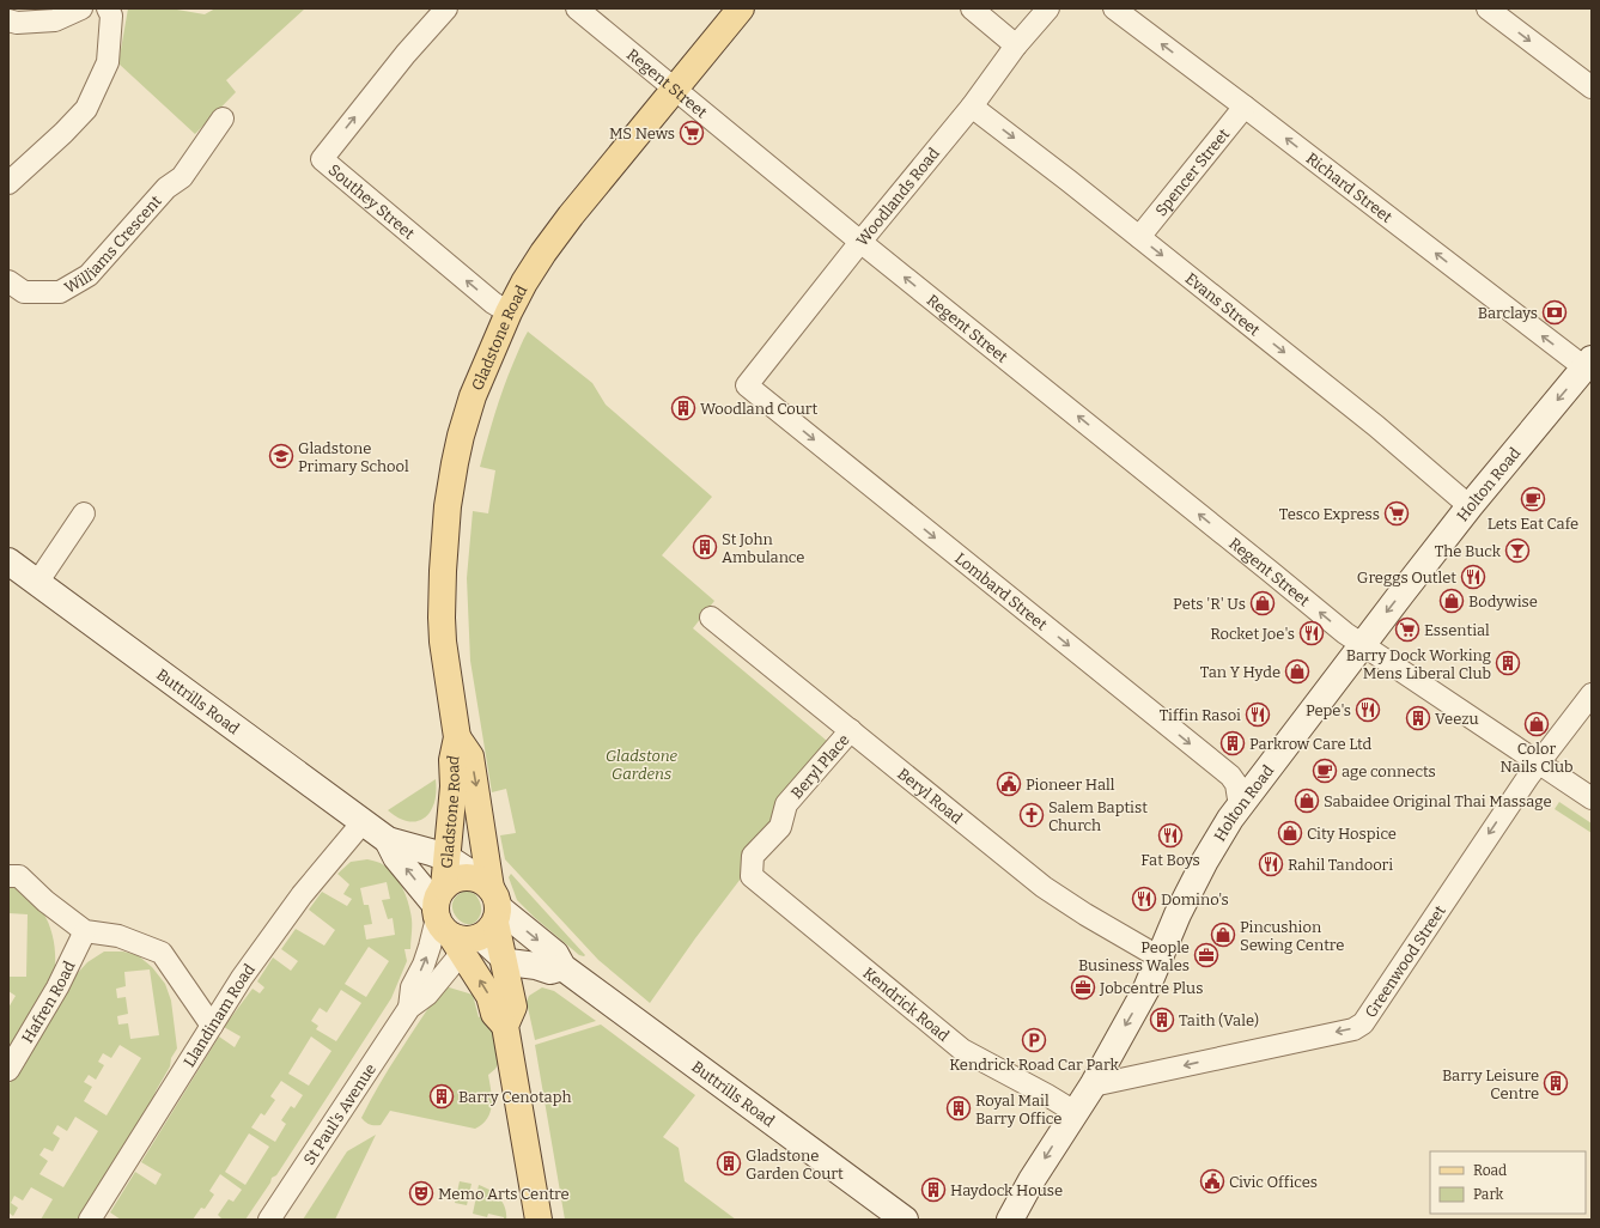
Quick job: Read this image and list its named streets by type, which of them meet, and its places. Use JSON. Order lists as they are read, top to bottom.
{
  "streets": {
    "main road": ["Gladstone Road"],
    "street": [
      "Regent Street",
      "Spencer Street",
      "Richard Street",
      "Woodlands Road",
      "Southey Street",
      "Williams Crescent",
      "Evans Street",
      "Holton Road",
      "Lombard Street",
      "Buttrills Road",
      "Beryl Place",
      "Beryl Road",
      "Greenwood Street",
      "Hafren Road",
      "Kendrick Road",
      "Llandinam Road",
      "St Paul's Avenue"
    ]
  },
  "crossings": [
    ["Regent Street", "Woodlands Road"],
    ["Regent Street", "Gladstone Road"],
    ["Regent Street", "Holton Road"],
    ["Regent Street", "Greenwood Street"],
    ["Spencer Street", "Richard Street"],
    ["Spencer Street", "Evans Street"],
    ["Richard Street", "Holton Road"],
    ["Woodlands Road", "Evans Street"],
    ["Woodlands Road", "Lombard Street"],
    ["Southey Street", "Gladstone Road"],
    ["Evans Street", "Holton Road"],
    ["Gladstone Road", "Buttrills Road"],
    ["Gladstone Road", "St Paul's Avenue"],
    ["Holton Road", "Lombard Street"],
    ["Holton Road", "Beryl Road"],
    ["Holton Road", "Greenwood Street"],
    ["Holton Road", "Kendrick Road"],
    ["Buttrills Road", "Llandinam Road"],
    ["Buttrills Road", "St Paul's Avenue"],
    ["Beryl Place", "Beryl Road"],
    ["Beryl Place", "Kendrick Road"]
  ],
  "one_way": [
    "Regent Street",
    "Richard Street",
    "Evans Street",
    "Holton Road",
    "Lombard Street",
    "Greenwood Street"
  ],
  "parks": ["Gladstone Gardens"],
  "places": {
    "supermarket": ["MS News", "Tesco Express", "Essential"],
    "bank": ["Barclays"],
    "building": [
      "Woodland Court",
      "St John Ambulance",
      "Barry Dock Working Mens Liberal Club",
      "Veezu",
      "Parkrow Care Ltd",
      "Taith (Vale)",
      "Barry Leisure Centre",
      "Barry Cenotaph",
      "Royal Mail Barry Office",
      "Gladstone Garden Court",
      "Haydock House"
    ],
    "school or university": ["Gladstone Primary School"],
    "cafe": ["Lets Eat Cafe", "age connects"],
    "bar": ["The Buck"],
    "restaurant": [
      "Greggs Outlet",
      "Rocket Joe's",
      "Pepe's",
      "Tiffin Rasoi",
      "Fat Boys",
      "Rahil Tandoori",
      "Domino's"
    ],
    "shop": [
      "Bodywise",
      "Pets 'R' Us",
      "Tan Y Hyde",
      "Color Nails Club",
      "Sabaidee Original Thai Massage",
      "City Hospice",
      "Pincushion Sewing Centre"
    ],
    "public building": ["Pioneer Hall", "Civic Offices"],
    "church": ["Salem Baptist Church"],
    "office": ["People Business Wales", "Jobcentre Plus"],
    "parking": ["Kendrick Road Car Park"],
    "theatre": ["Memo Arts Centre"]
  },
  "legend": ["Road", "Park"]
}
